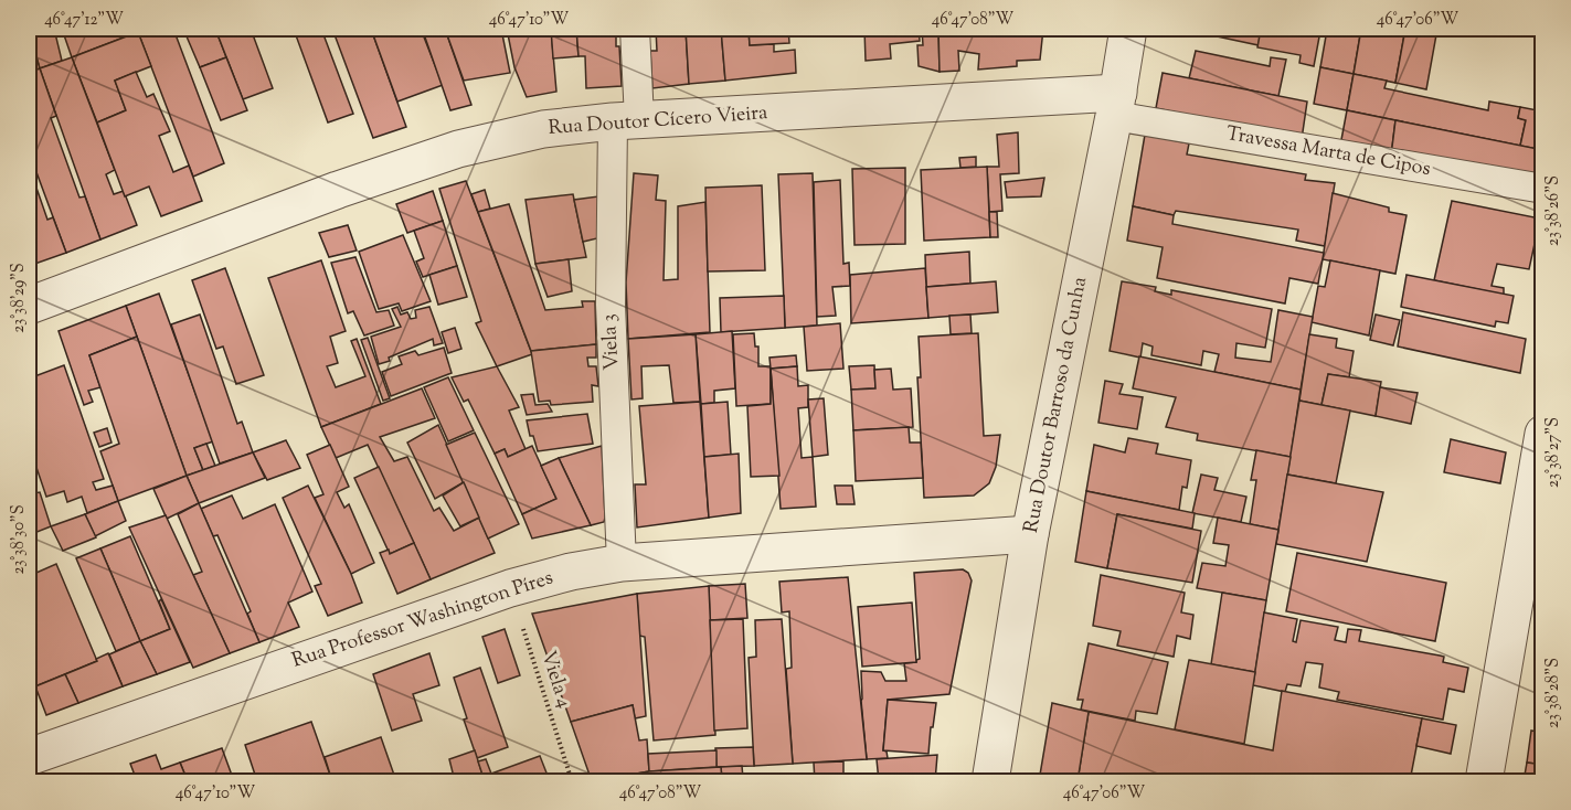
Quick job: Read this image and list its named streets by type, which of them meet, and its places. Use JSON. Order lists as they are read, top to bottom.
{
  "streets": {
    "street": ["Rua Doutor Cícero Vieira", "Rua Doutor Barroso da Cunha", "Rua Professor Washington Píres"],
    "lane": ["Travessa Marta de Cipos", "Viela 3"],
    "path": ["Viela 4"]
  },
  "crossings": [
    ["Rua Doutor Cícero Vieira", "Travessa Marta de Cipos"],
    ["Rua Doutor Cícero Vieira", "Viela 3"],
    ["Rua Doutor Cícero Vieira", "Rua Doutor Barroso da Cunha"],
    ["Travessa Marta de Cipos", "Rua Doutor Barroso da Cunha"],
    ["Viela 3", "Rua Professor Washington Píres"],
    ["Rua Doutor Barroso da Cunha", "Rua Professor Washington Píres"],
    ["Rua Professor Washington Píres", "Viela 4"]
  ],
  "coordinates": [
    "46°47'12\"W",
    "46°47'10\"W",
    "46°47'08\"W",
    "46°47'06\"W",
    "23°38'26\"S",
    "23°38'29\"S",
    "23°38'27\"S",
    "23°38'30\"S",
    "23°38'28\"S"
  ]
}
